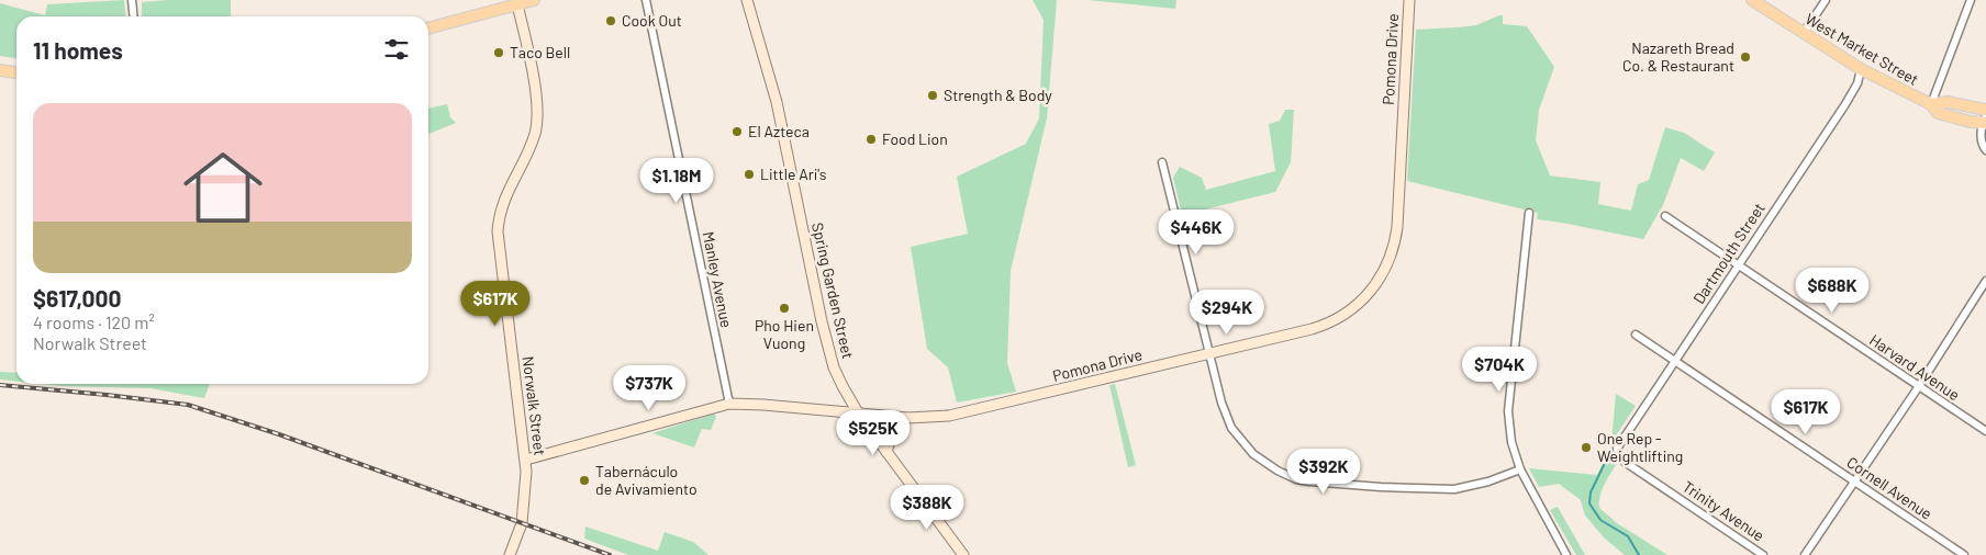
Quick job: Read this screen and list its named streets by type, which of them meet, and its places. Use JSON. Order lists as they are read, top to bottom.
{
  "streets": {
    "main road": ["West Market Street"],
    "street": [
      "Pomona Drive",
      "Dartmouth Street",
      "Manley Avenue",
      "Spring Garden Street",
      "Harvard Avenue",
      "Norwalk Street",
      "Cornell Avenue",
      "Trinity Avenue"
    ]
  },
  "crossings": [
    ["West Market Street", "Dartmouth Street"],
    ["Pomona Drive", "Manley Avenue"],
    ["Pomona Drive", "Spring Garden Street"],
    ["Pomona Drive", "Norwalk Street"],
    ["Dartmouth Street", "Harvard Avenue"],
    ["Dartmouth Street", "Cornell Avenue"],
    ["Dartmouth Street", "Trinity Avenue"]
  ],
  "places": [
    "Cook Out",
    "Taco Bell",
    "Nazareth Bread Co. & Restaurant",
    "Strength & Body",
    "El Azteca",
    "Food Lion",
    "Little Ari's",
    "Pho Hien Vuong",
    "One Rep - Weightlifting",
    "Tabernáculo de Avivamiento"
  ],
  "page": {
    "heading": "11 homes",
    "list": [
      {
        "name": "$617,000",
        "note": "4 rooms · 120 m² · Norwalk Street"
      }
    ],
    "price": [
      "$1.18M",
      "$446K",
      "$688K",
      "$617K",
      "$294K",
      "$704K",
      "$737K",
      "$617K",
      "$525K",
      "$392K",
      "$388K"
    ]
  }
}
